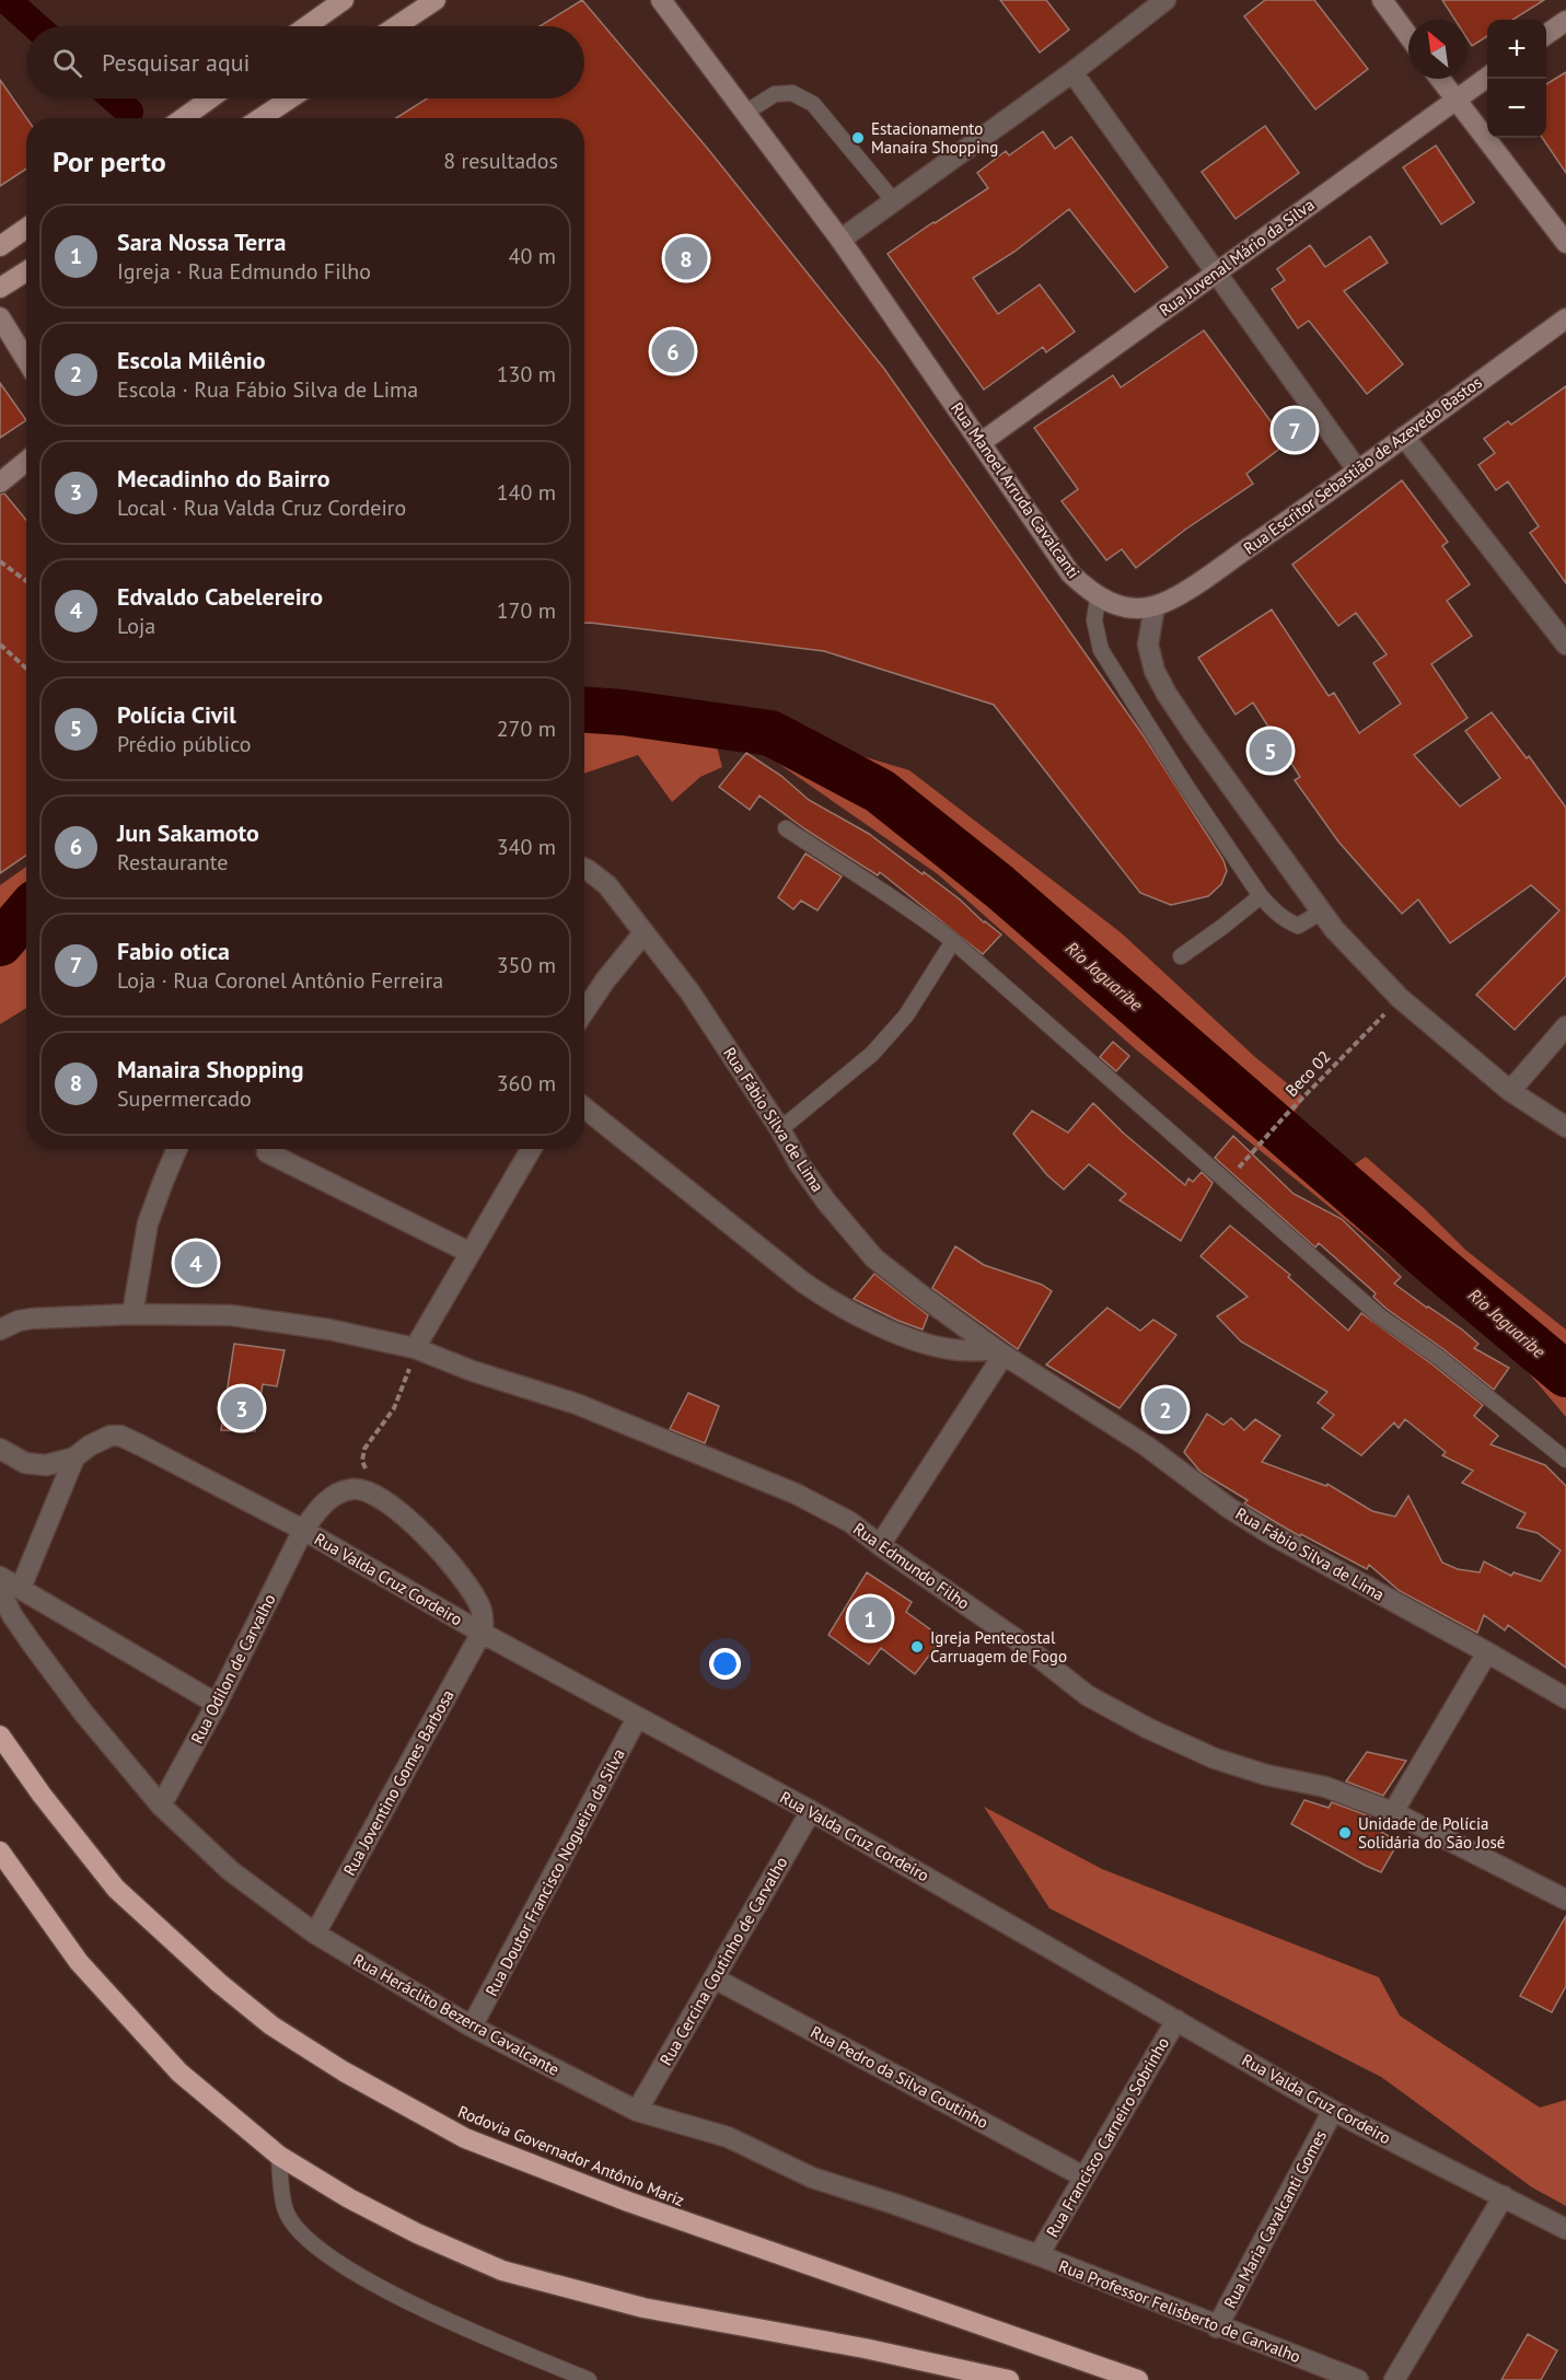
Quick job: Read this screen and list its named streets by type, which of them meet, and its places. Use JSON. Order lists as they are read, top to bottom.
{
  "streets": {
    "highway": ["Rodovia Governador Antônio Mariz"],
    "main road": ["Rua Juvenal Mário da Silva", "Rua Escritor Sebastião de Azevedo Bastos", "Rua Manoel Arruda Cavalcanti"],
    "street": [
      "Rua Fábio Silva de Lima",
      "Rua Edmundo Filho",
      "Rua Valda Cruz Cordeiro",
      "Rua Odilon de Carvalho",
      "Rua Joventino Gomes Barbosa",
      "Rua Doutor Francisco Nogueira da Silva",
      "Rua Cercina Coutinho de Carvalho",
      "Rua Heráclito Bezerra Cavalcante",
      "Rua Pedro da Silva Coutinho",
      "Rua Francisco Carneiro Sobrinho",
      "Rua Maria Cavalcanti Gomes",
      "Rua Professor Felisberto de Carvalho"
    ],
    "path": ["Beco 02"]
  },
  "crossings": [
    ["Rua Juvenal Mário da Silva", "Rua Manoel Arruda Cavalcanti"],
    ["Rua Escritor Sebastião de Azevedo Bastos", "Rua Manoel Arruda Cavalcanti"],
    ["Rua Valda Cruz Cordeiro", "Rua Odilon de Carvalho"],
    ["Rua Valda Cruz Cordeiro", "Rua Joventino Gomes Barbosa"],
    ["Rua Valda Cruz Cordeiro", "Rua Doutor Francisco Nogueira da Silva"],
    ["Rua Valda Cruz Cordeiro", "Rua Cercina Coutinho de Carvalho"],
    ["Rua Valda Cruz Cordeiro", "Rua Francisco Carneiro Sobrinho"],
    ["Rua Valda Cruz Cordeiro", "Rua Maria Cavalcanti Gomes"],
    ["Rua Odilon de Carvalho", "Rua Heráclito Bezerra Cavalcante"],
    ["Rua Joventino Gomes Barbosa", "Rua Heráclito Bezerra Cavalcante"],
    ["Rua Doutor Francisco Nogueira da Silva", "Rua Heráclito Bezerra Cavalcante"],
    ["Rua Cercina Coutinho de Carvalho", "Rua Heráclito Bezerra Cavalcante"],
    ["Rua Cercina Coutinho de Carvalho", "Rua Pedro da Silva Coutinho"],
    ["Rua Heráclito Bezerra Cavalcante", "Rua Francisco Carneiro Sobrinho"],
    ["Rua Heráclito Bezerra Cavalcante", "Rua Professor Felisberto de Carvalho"],
    ["Rua Pedro da Silva Coutinho", "Rua Francisco Carneiro Sobrinho"],
    ["Rua Francisco Carneiro Sobrinho", "Rua Professor Felisberto de Carvalho"],
    ["Rua Maria Cavalcanti Gomes", "Rua Professor Felisberto de Carvalho"]
  ],
  "water": ["Rio Jaguaribe"],
  "places": ["Estacionamento Manaíra Shopping", "Igreja Pentecostal Carruagem de Fogo", "Unidade de Polícia Solidária do São José"],
  "north": "top left",
  "page": {
    "map_buttons": ["+", "−"],
    "search": "Pesquisar aqui",
    "heading": ["Por perto", "8 resultados"],
    "list": [
      {
        "mark": "1",
        "name": "Sara Nossa Terra",
        "note": "Igreja · Rua Edmundo Filho",
        "value": "40 m"
      },
      {
        "mark": "2",
        "name": "Escola Milênio",
        "note": "Escola · Rua Fábio Silva de Lima",
        "value": "130 m"
      },
      {
        "mark": "3",
        "name": "Mecadinho do Bairro",
        "note": "Local · Rua Valda Cruz Cordeiro",
        "value": "140 m"
      },
      {
        "mark": "4",
        "name": "Edvaldo Cabelereiro",
        "note": "Loja",
        "value": "170 m"
      },
      {
        "mark": "5",
        "name": "Polícia Civil",
        "note": "Prédio público",
        "value": "270 m"
      },
      {
        "mark": "6",
        "name": "Jun Sakamoto",
        "note": "Restaurante",
        "value": "340 m"
      },
      {
        "mark": "7",
        "name": "Fabio otica",
        "note": "Loja · Rua Coronel Antônio Ferreira",
        "value": "350 m"
      },
      {
        "mark": "8",
        "name": "Manaira Shopping",
        "note": "Supermercado",
        "value": "360 m"
      }
    ],
    "pins": [
      "8",
      "6",
      "7",
      "5",
      "4",
      "3",
      "2",
      "1"
    ]
  }
}
